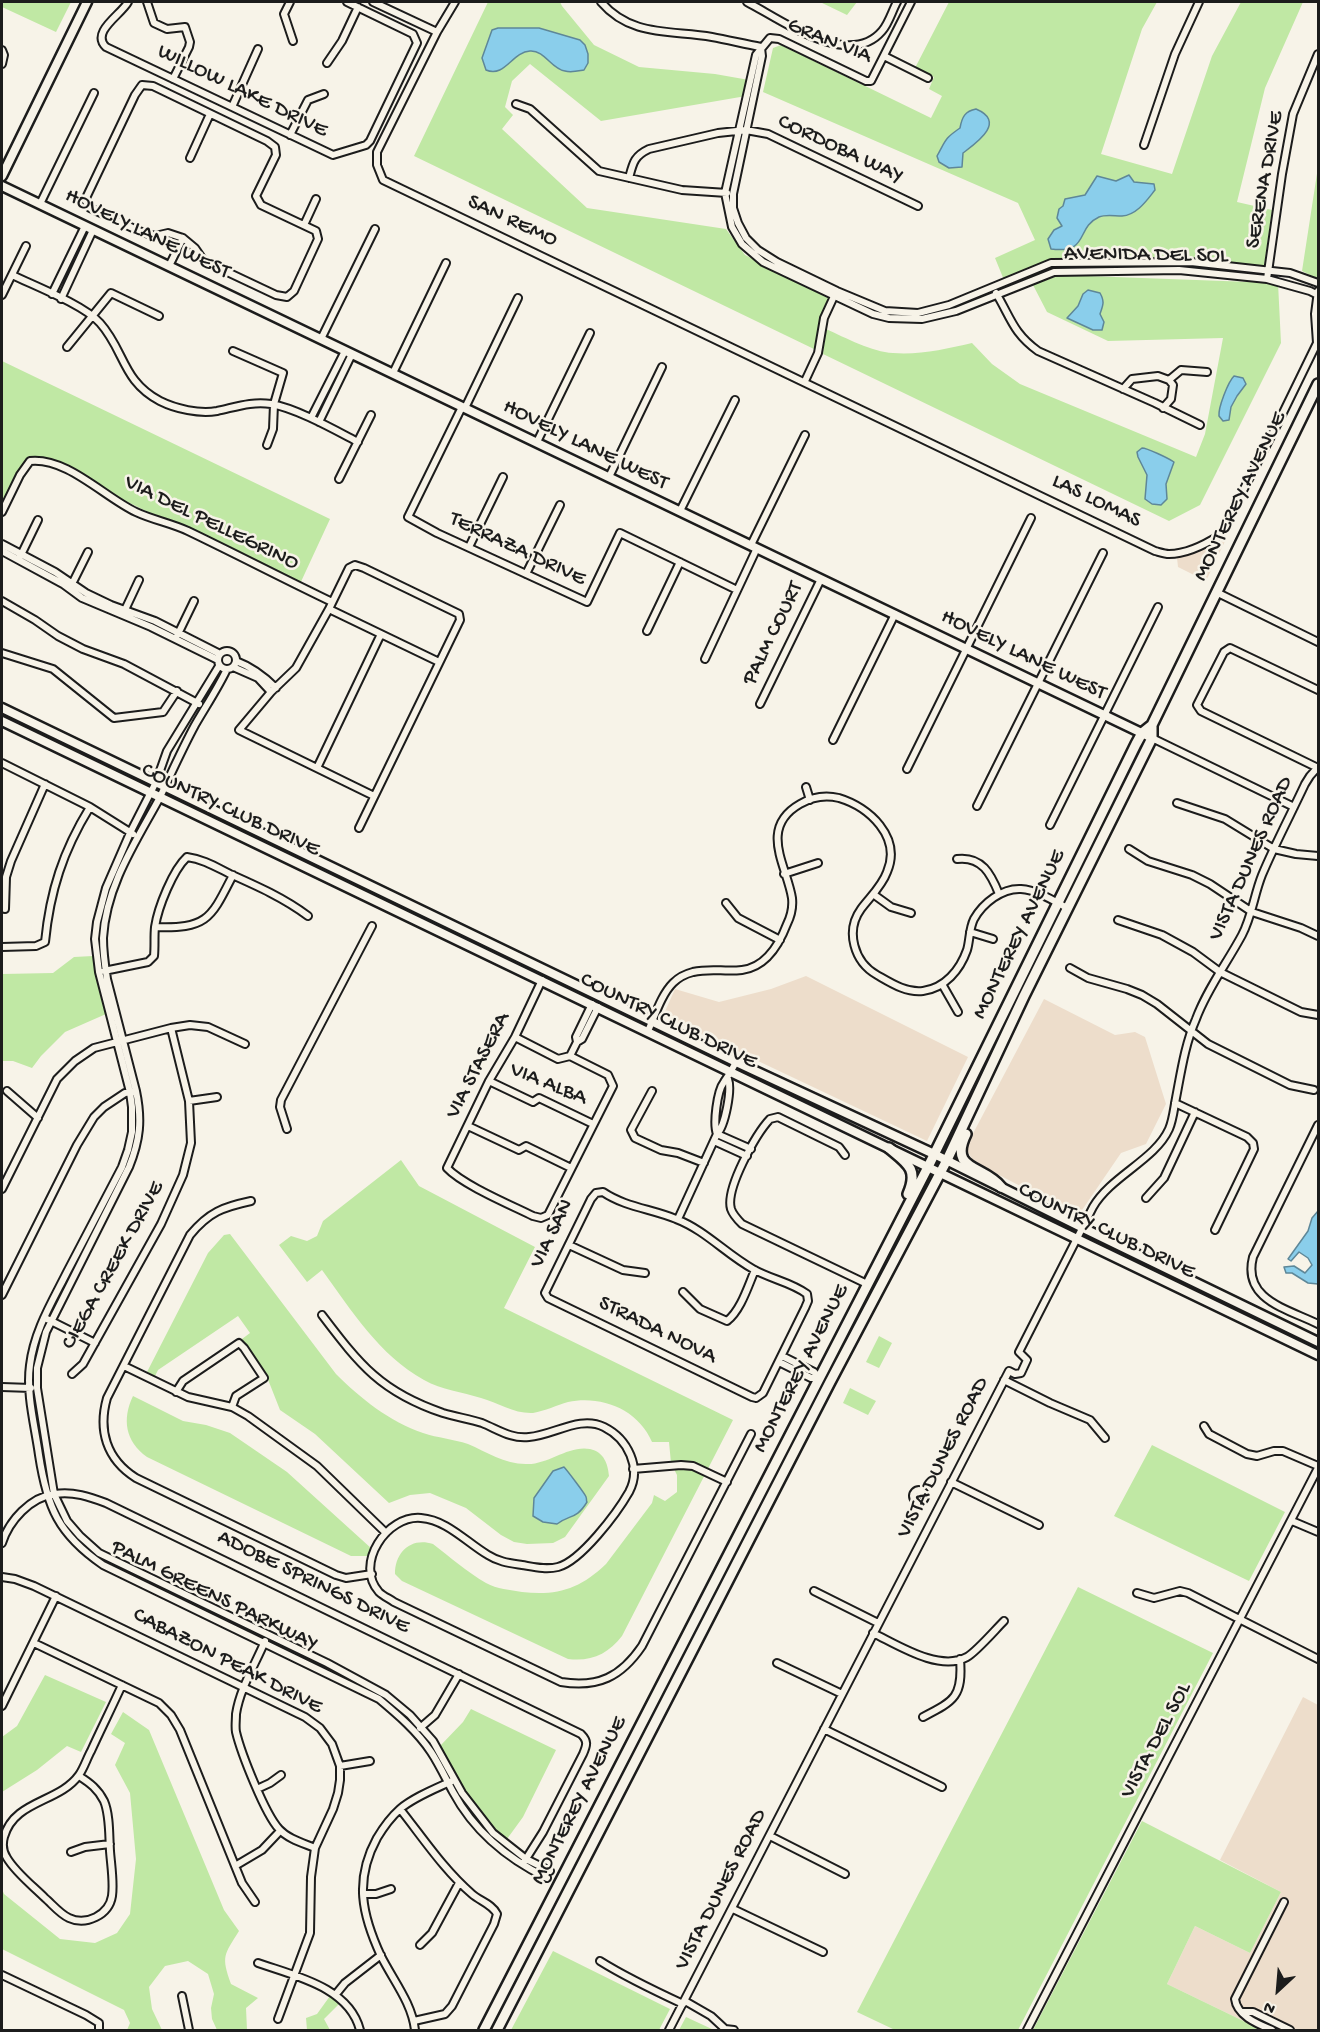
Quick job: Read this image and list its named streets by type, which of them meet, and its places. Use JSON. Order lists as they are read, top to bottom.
{
  "streets": {
    "main road": ["HOVELY LANE WEST", "MONTEREY AVENUE", "COUNTRY CLUB DRIVE"],
    "street": [
      "GRAN VIA",
      "WILLOW LAKE DRIVE",
      "CORDOBA WAY",
      "SERENA DRIVE",
      "SAN REMO",
      "AVENIDA DEL SOL",
      "LAS LOMAS",
      "VIA DEL PELLEGRINO",
      "TERRAZA DRIVE",
      "PALM COURT",
      "VISTA DUNES ROAD",
      "VIA STASERA",
      "VIA ALBA",
      "VIA SAN",
      "CIEGA CREEK DRIVE",
      "STRADA NOVA",
      "ADOBE SPRINGS DRIVE",
      "PALM GREENS PARKWAY",
      "CABAZON PEAK DRIVE",
      "VISTA DEL SOL"
    ]
  },
  "crossings": [
    ["GRAN VIA", "AVENIDA DEL SOL"],
    ["CORDOBA WAY", "AVENIDA DEL SOL"],
    ["SERENA DRIVE", "AVENIDA DEL SOL"],
    ["SAN REMO", "LAS LOMAS"],
    ["HOVELY LANE WEST", "MONTEREY AVENUE"],
    ["HOVELY LANE WEST", "TERRAZA DRIVE"],
    ["HOVELY LANE WEST", "PALM COURT"],
    ["AVENIDA DEL SOL", "LAS LOMAS"],
    ["MONTEREY AVENUE", "COUNTRY CLUB DRIVE"],
    ["COUNTRY CLUB DRIVE", "VISTA DUNES ROAD"],
    ["COUNTRY CLUB DRIVE", "VIA STASERA"],
    ["COUNTRY CLUB DRIVE", "PALM GREENS PARKWAY"],
    ["VIA STASERA", "VIA ALBA"],
    ["VIA SAN", "STRADA NOVA"],
    ["ADOBE SPRINGS DRIVE", "PALM GREENS PARKWAY"]
  ],
  "north": "bottom left"
}
